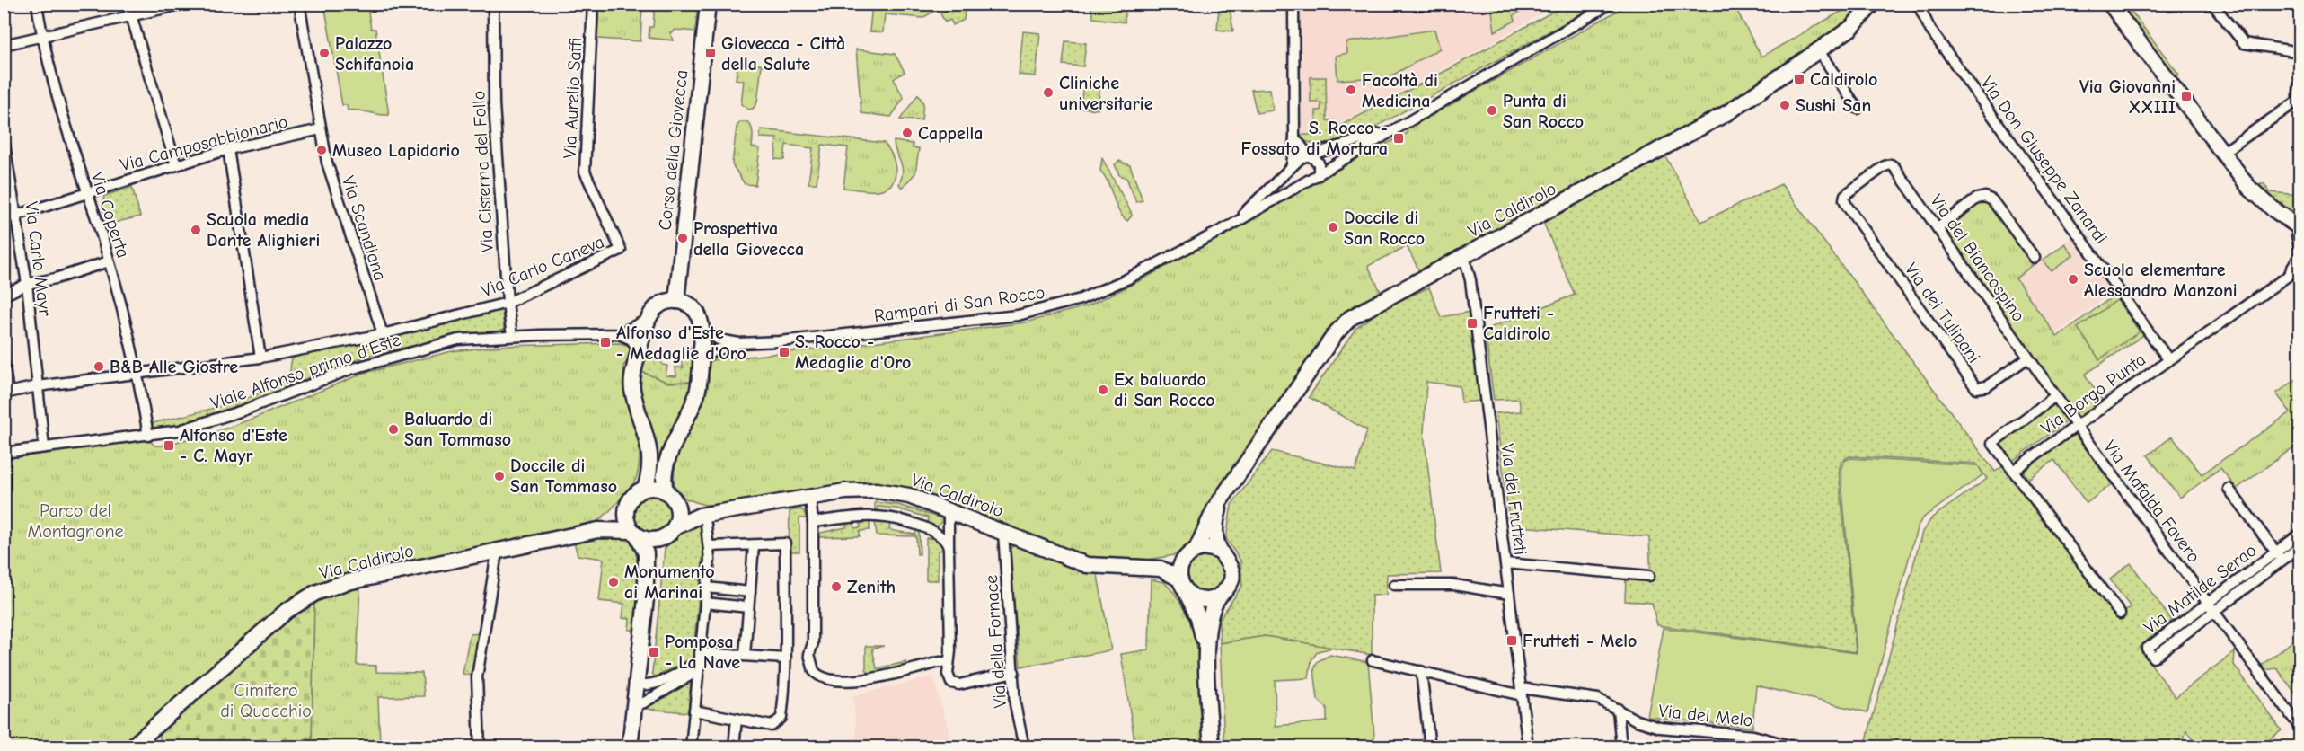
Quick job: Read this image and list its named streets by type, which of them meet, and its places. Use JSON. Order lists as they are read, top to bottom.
{
  "streets": {
    "main road": ["Corso della Giovecca", "Via Caldirolo"],
    "street": [
      "Via Aurelio Saffi",
      "Via Camposabbionario",
      "Via Don Giuseppe Zanardi",
      "Via Cisterna del Follo",
      "Via Coperta",
      "Via Scandiana",
      "Via del Biancospino",
      "Via Carlo Mayr",
      "Via Carlo Caneva",
      "Rampari di San Rocco",
      "Via dei Tulipani",
      "Viale Alfonso primo d'Este",
      "Via Borgo Punta",
      "Via dei Frutteti",
      "Via Mafalda Favero",
      "Via Matilde Serao",
      "Via della Fornace",
      "Via del Melo"
    ]
  },
  "crossings": [
    ["Via Aurelio Saffi", "Via Carlo Caneva"],
    ["Via Camposabbionario", "Via Coperta"],
    ["Via Camposabbionario", "Via Scandiana"],
    ["Via Camposabbionario", "Via Carlo Mayr"],
    ["Via Don Giuseppe Zanardi", "Via Borgo Punta"],
    ["Via Cisterna del Follo", "Via Carlo Caneva"],
    ["Via Cisterna del Follo", "Viale Alfonso primo d'Este"],
    ["Via Caldirolo", "Via dei Frutteti"],
    ["Via Caldirolo", "Via della Fornace"],
    ["Via Coperta", "Via Carlo Caneva"],
    ["Via Coperta", "Viale Alfonso primo d'Este"],
    ["Via Scandiana", "Via Carlo Caneva"],
    ["Via del Biancospino", "Via dei Tulipani"],
    ["Via del Biancospino", "Via Borgo Punta"],
    ["Via del Biancospino", "Via Mafalda Favero"],
    ["Via Carlo Mayr", "Via Carlo Caneva"],
    ["Via Carlo Mayr", "Viale Alfonso primo d'Este"],
    ["Via Borgo Punta", "Via Mafalda Favero"],
    ["Via dei Frutteti", "Via del Melo"],
    ["Via Mafalda Favero", "Via Matilde Serao"]
  ],
  "parks": ["Parco del Montagnone", "Cimitero di Quacchio"],
  "places": {
    "other": [
      "Palazzo Schifanoia",
      "Facoltà di Medicina",
      "Cliniche universitarie",
      "Sushi San",
      "Punta di San Rocco",
      "Cappella",
      "Museo Lapidario",
      "Doccile di San Rocco",
      "Scuola media Dante Alighieri",
      "Prospettiva della Giovecca",
      "Scuola elementare Alessandro Manzoni",
      "B&B Alle Giostre",
      "Ex baluardo di San Rocco",
      "Baluardo di San Tommaso",
      "Doccile di San Tommaso",
      "Monumento ai Marinai",
      "Zenith"
    ],
    "transit": [
      "Giovecca - Città della Salute",
      "Caldirolo",
      "Via Giovanni XXIII",
      "S. Rocco - Fossato di Mortara",
      "Frutteti - Caldirolo",
      "Alfonso d'Este - Medaglie d'Oro",
      "S. Rocco - Medaglie d'Oro",
      "Alfonso d'Este - C. Mayr",
      "Frutteti - Melo",
      "Pomposa - La Nave"
    ]
  }
}
